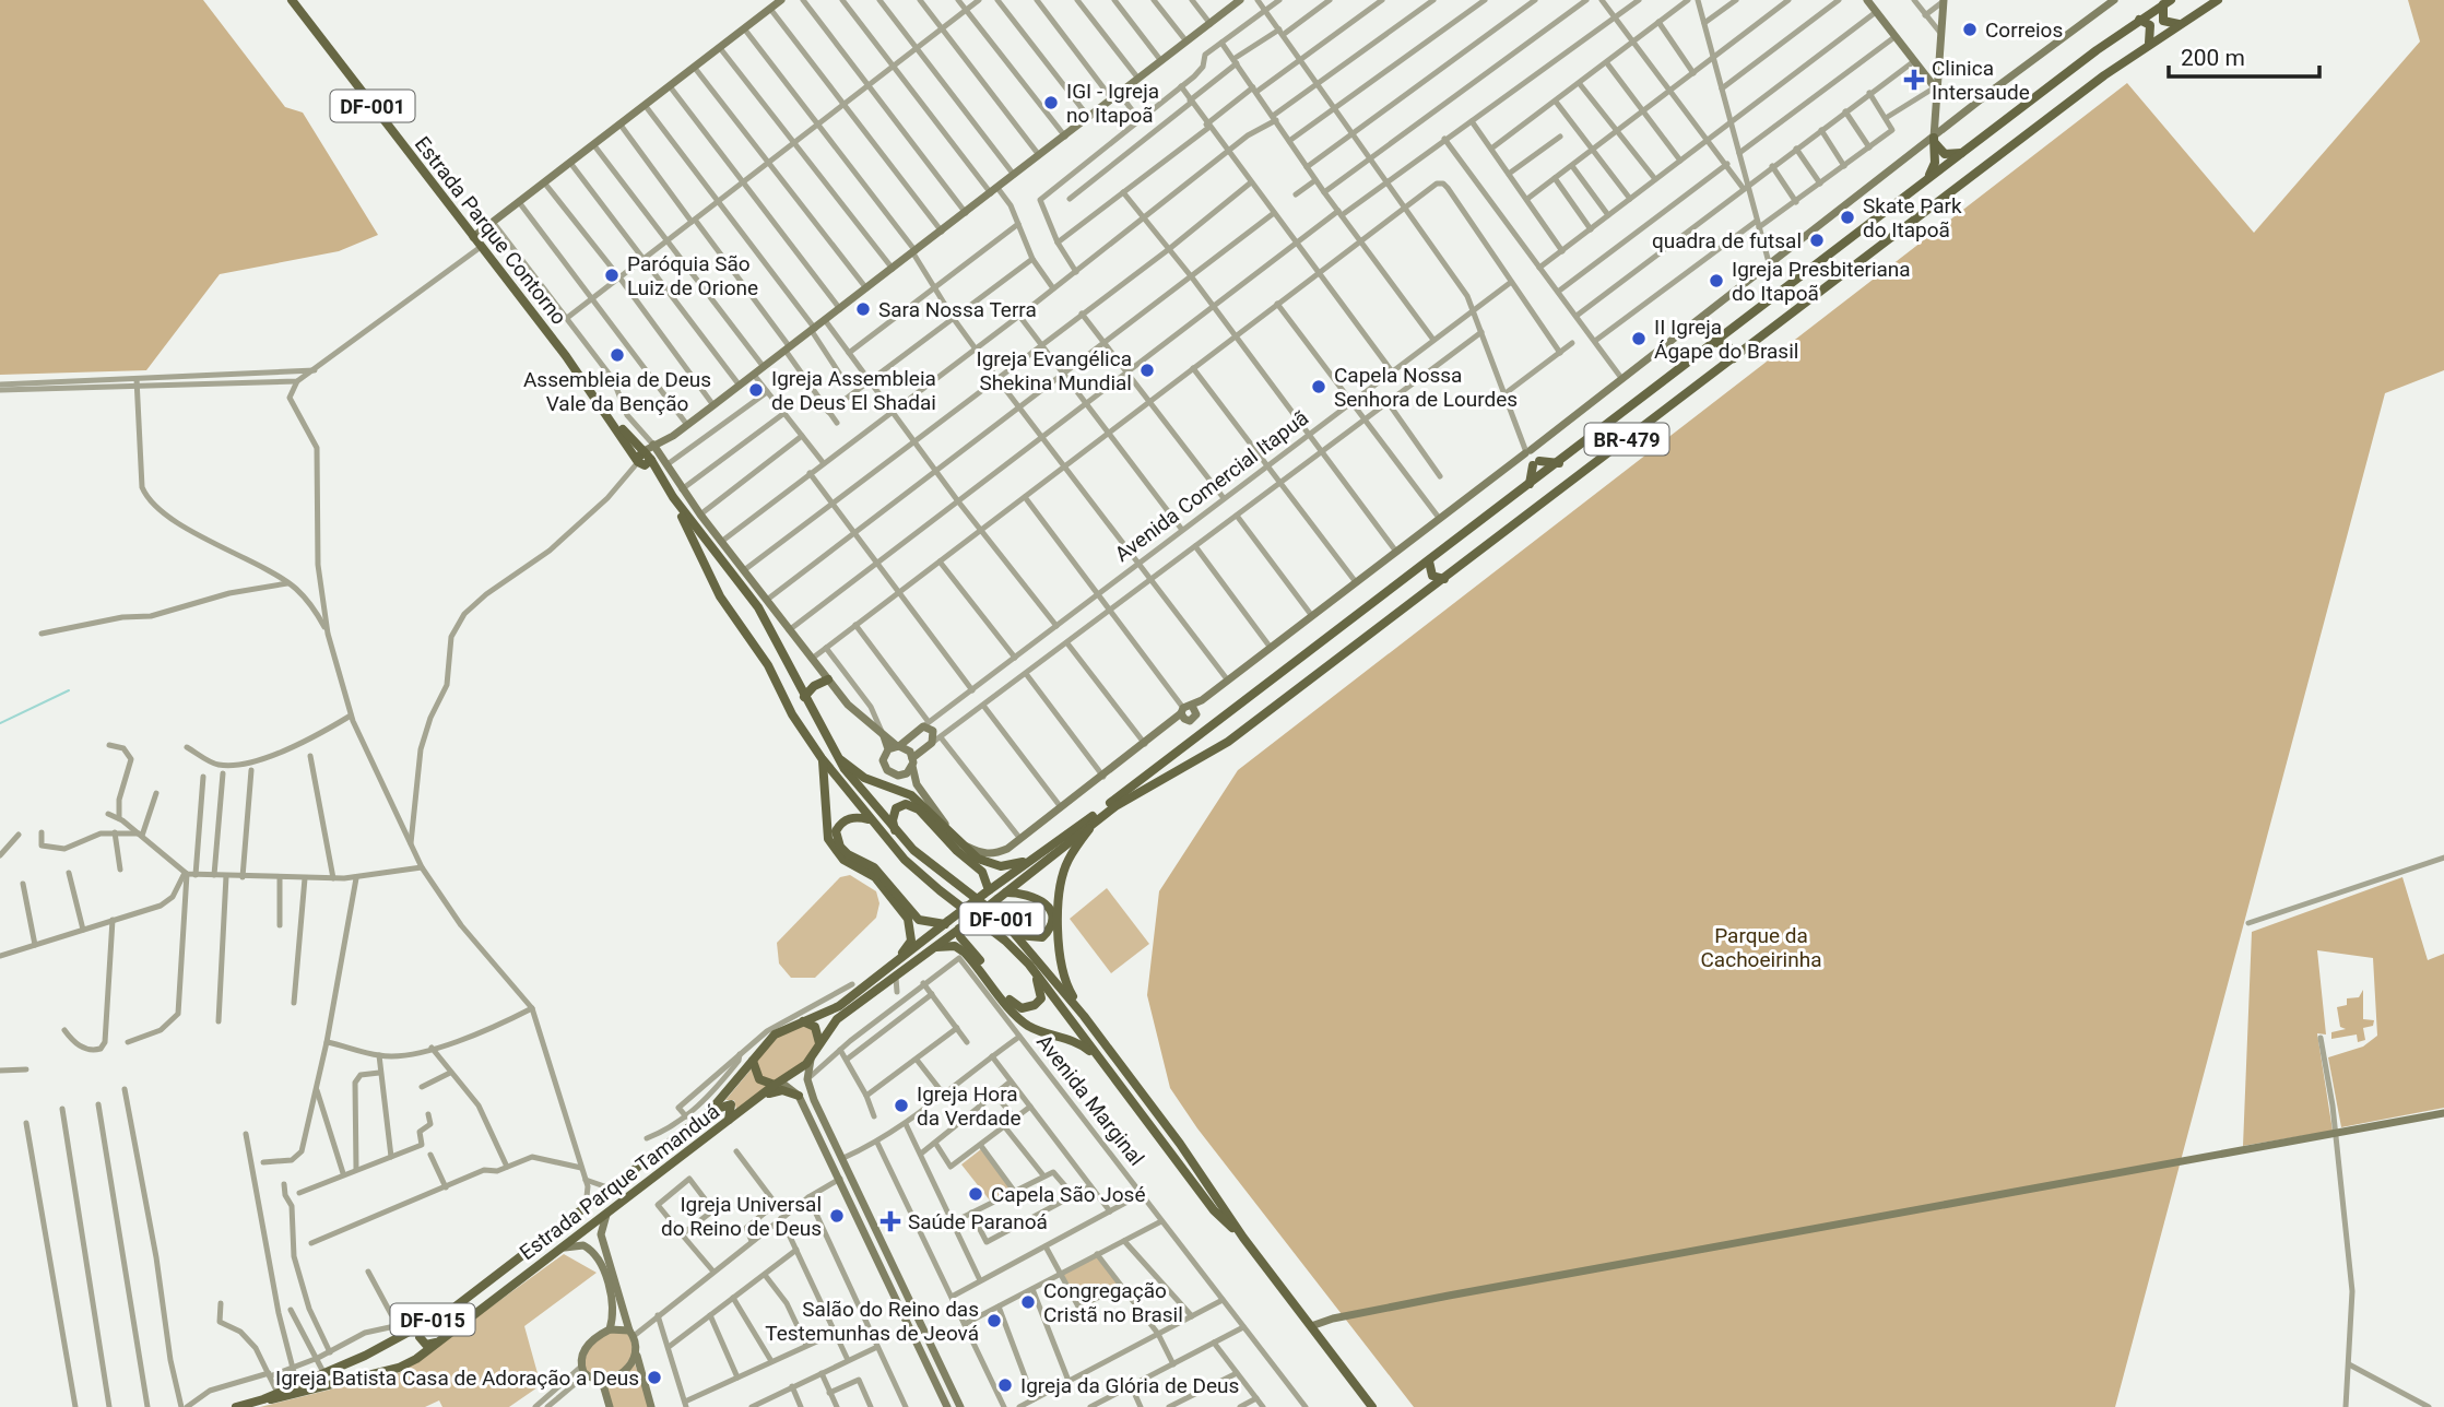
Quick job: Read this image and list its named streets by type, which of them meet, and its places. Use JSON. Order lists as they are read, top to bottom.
{
  "streets": {
    "main road": [
      "DF-001",
      "Estrada Parque Contorno",
      "BR-479",
      "Estrada Parque Tamanduá",
      "DF-015"
    ],
    "street": ["Avenida Comercial Itapuã", "Avenida Marginal"]
  },
  "crossings": [
    ["DF-001", "Estrada Parque Contorno"],
    ["BR-479", "Estrada Parque Tamanduá"]
  ],
  "parks": ["Parque da Cachoeirinha"],
  "places": {
    "other": [
      "Correios",
      "IGI - Igreja no Itapoã",
      "Skate Park do Itapoã",
      "quadra de futsal",
      "Paróquia São Luiz de Orione",
      "Igreja Presbiteriana do Itapoã",
      "Sara Nossa Terra",
      "II Igreja Ágape do Brasil",
      "Assembleia de Deus Vale da Benção",
      "Igreja Evangélica Shekina Mundial",
      "Capela Nossa Senhora de Lourdes",
      "Igreja Assembleia de Deus El Shadai",
      "Igreja Hora da Verdade",
      "Capela São José",
      "Igreja Universal do Reino de Deus",
      "Congregação Cristã no Brasil",
      "Salão do Reino das Testemunhas de Jeová",
      "Igreja Batista Casa de Adoração a Deus",
      "Igreja da Glória de Deus"
    ],
    "health": ["Clinica Intersaude", "Saúde Paranoá"]
  },
  "scale_bar": "200 m"
}
